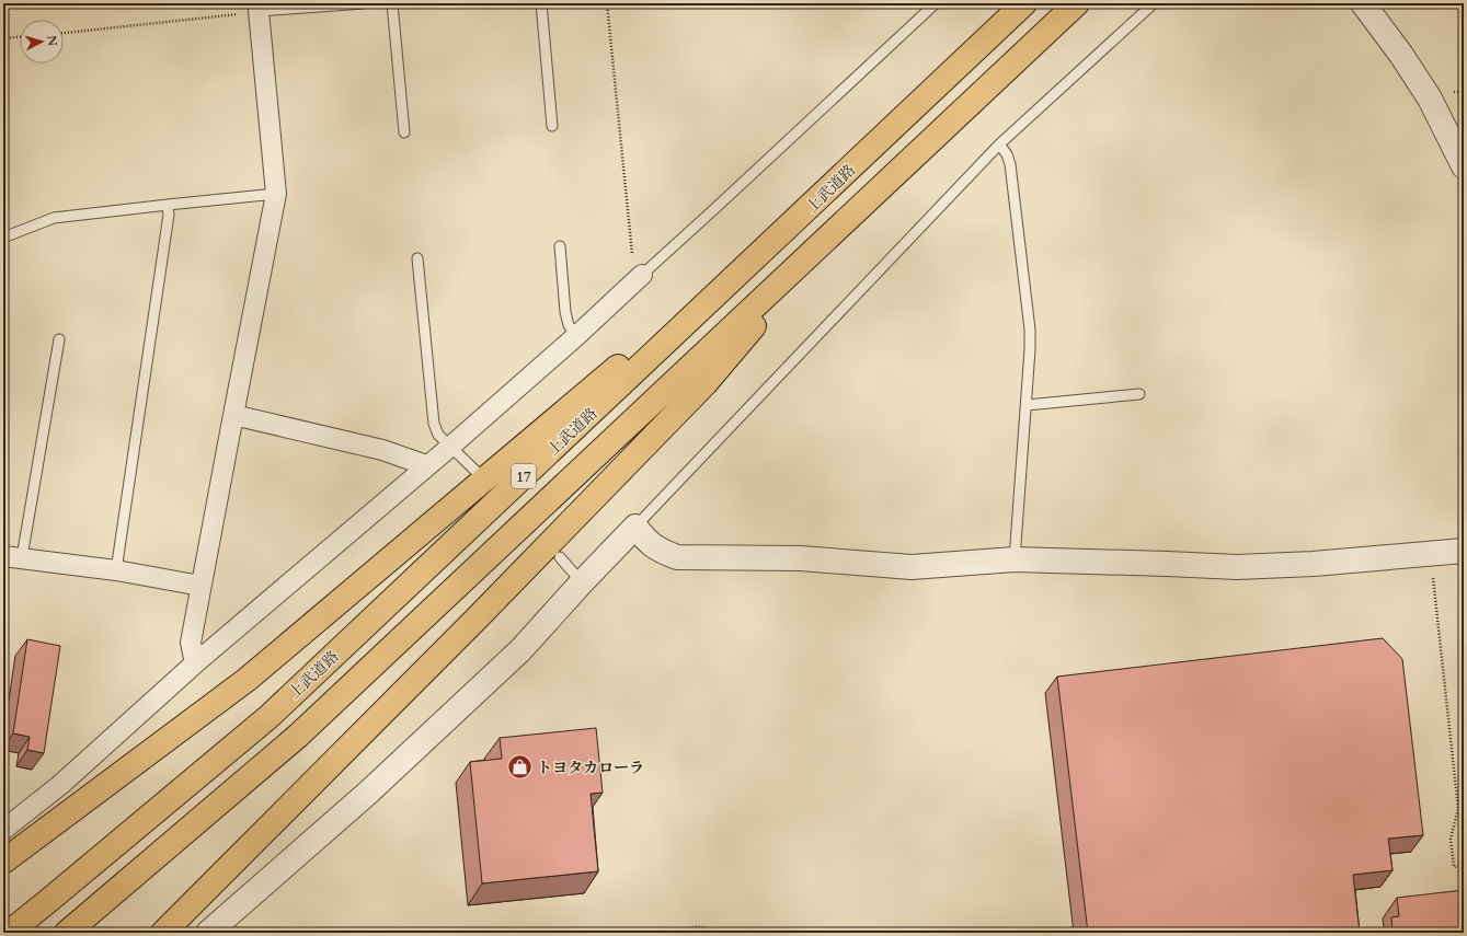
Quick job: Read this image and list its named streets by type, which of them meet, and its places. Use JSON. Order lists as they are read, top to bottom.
{
  "streets": {
    "highway": ["上武道路", "17"]
  },
  "places": {
    "shop": ["トヨタカローラ"]
  },
  "north": "right"
}
